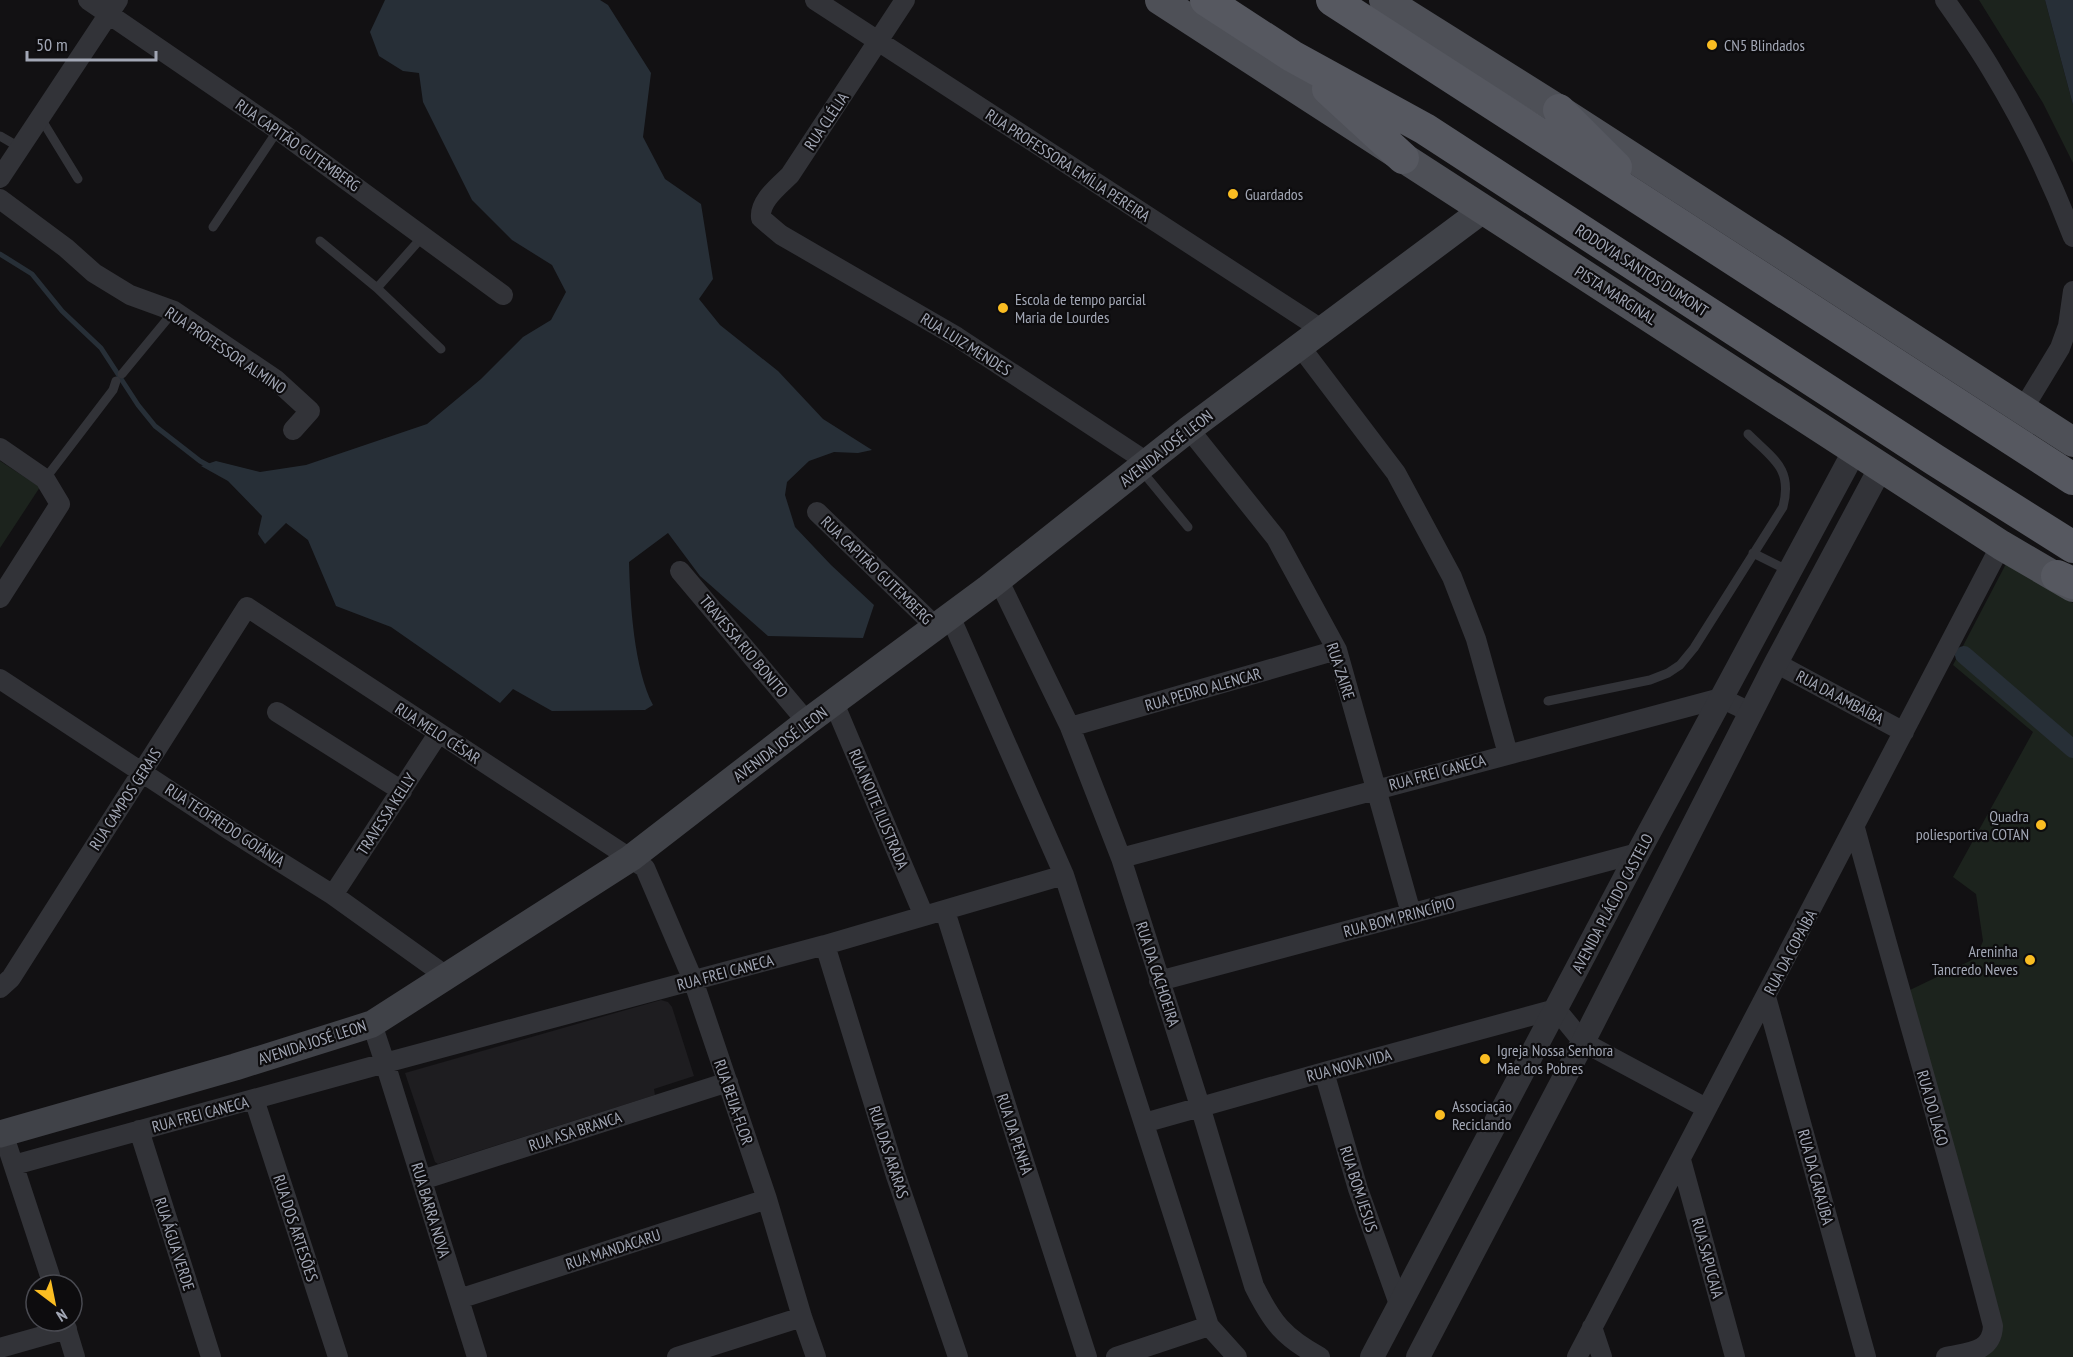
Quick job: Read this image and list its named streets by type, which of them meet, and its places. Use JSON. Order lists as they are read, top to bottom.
{
  "streets": {
    "highway": ["RODOVIA SANTOS DUMONT"],
    "main road": ["PISTA MARGINAL", "AVENIDA JOSÉ LEON"],
    "street": [
      "RUA CLÉLIA",
      "RUA CAPITÃO GUTEMBERG",
      "RUA PROFESSORA EMÍLIA PEREIRA",
      "RUA LUIZ MENDES",
      "RUA PROFESSOR ALMINO",
      "TRAVESSA RIO BONITO",
      "RUA ZAIRE",
      "RUA PEDRO ALENCAR",
      "RUA DA AMBAÍBA",
      "RUA MELO CÉSAR",
      "RUA FREI CANECA",
      "RUA CAMPOS GERAIS",
      "RUA NOITE ILUSTRADA",
      "TRAVESSA KELLY",
      "RUA TEOFREDO GOIÂNIA",
      "AVENIDA PLÁCIDO CASTELO",
      "RUA BOM PRINCÍPIO",
      "RUA DA COPAÍBA",
      "RUA DA CACHOEIRA",
      "RUA NOVA VIDA",
      "RUA BEIJA-FLOR",
      "RUA DO LAGO",
      "RUA ASA BRANCA",
      "RUA DA PENHA",
      "RUA DAS ARARAS",
      "RUA DA CARAÚBA",
      "RUA BOM JESUS",
      "RUA BARRA NOVA",
      "RUA DOS ARTESÕES",
      "RUA ÁGUA VERDE",
      "RUA MANDACARU",
      "RUA SAPUCAIA"
    ]
  },
  "crossings": [
    ["RUA CLÉLIA", "RUA PROFESSORA EMÍLIA PEREIRA"],
    ["RUA CLÉLIA", "RUA LUIZ MENDES"],
    ["RUA CAPITÃO GUTEMBERG", "AVENIDA JOSÉ LEON"],
    ["RUA PROFESSORA EMÍLIA PEREIRA", "AVENIDA JOSÉ LEON"],
    ["PISTA MARGINAL", "AVENIDA JOSÉ LEON"],
    ["PISTA MARGINAL", "AVENIDA PLÁCIDO CASTELO"],
    ["PISTA MARGINAL", "RUA DA COPAÍBA"],
    ["RUA LUIZ MENDES", "AVENIDA JOSÉ LEON"],
    ["AVENIDA JOSÉ LEON", "TRAVESSA RIO BONITO"],
    ["AVENIDA JOSÉ LEON", "RUA ZAIRE"],
    ["AVENIDA JOSÉ LEON", "RUA MELO CÉSAR"],
    ["AVENIDA JOSÉ LEON", "RUA NOITE ILUSTRADA"],
    ["AVENIDA JOSÉ LEON", "RUA TEOFREDO GOIÂNIA"],
    ["AVENIDA JOSÉ LEON", "RUA DA CACHOEIRA"],
    ["AVENIDA JOSÉ LEON", "RUA BEIJA-FLOR"],
    ["RUA ZAIRE", "RUA PEDRO ALENCAR"],
    ["RUA ZAIRE", "RUA FREI CANECA"],
    ["RUA ZAIRE", "RUA BOM PRINCÍPIO"],
    ["RUA PEDRO ALENCAR", "RUA DA CACHOEIRA"],
    ["RUA DA AMBAÍBA", "RUA DA COPAÍBA"],
    ["RUA MELO CÉSAR", "RUA CAMPOS GERAIS"],
    ["RUA MELO CÉSAR", "TRAVESSA KELLY"],
    ["RUA MELO CÉSAR", "RUA BEIJA-FLOR"],
    ["RUA FREI CANECA", "RUA NOITE ILUSTRADA"],
    ["RUA FREI CANECA", "AVENIDA PLÁCIDO CASTELO"],
    ["RUA FREI CANECA", "RUA DA CACHOEIRA"],
    ["RUA FREI CANECA", "RUA BEIJA-FLOR"],
    ["RUA FREI CANECA", "RUA DA PENHA"],
    ["RUA FREI CANECA", "RUA DAS ARARAS"],
    ["RUA FREI CANECA", "RUA BARRA NOVA"],
    ["RUA FREI CANECA", "RUA DOS ARTESÕES"],
    ["RUA FREI CANECA", "RUA ÁGUA VERDE"],
    ["RUA CAMPOS GERAIS", "RUA TEOFREDO GOIÂNIA"],
    ["TRAVESSA KELLY", "RUA TEOFREDO GOIÂNIA"],
    ["AVENIDA PLÁCIDO CASTELO", "RUA BOM PRINCÍPIO"],
    ["AVENIDA PLÁCIDO CASTELO", "RUA NOVA VIDA"],
    ["AVENIDA PLÁCIDO CASTELO", "RUA BOM JESUS"],
    ["RUA BOM PRINCÍPIO", "RUA DA CACHOEIRA"],
    ["RUA DA COPAÍBA", "RUA DO LAGO"],
    ["RUA DA COPAÍBA", "RUA DA CARAÚBA"],
    ["RUA DA COPAÍBA", "RUA SAPUCAIA"],
    ["RUA DA CACHOEIRA", "RUA NOVA VIDA"],
    ["RUA NOVA VIDA", "RUA BOM JESUS"],
    ["RUA BEIJA-FLOR", "RUA ASA BRANCA"],
    ["RUA BEIJA-FLOR", "RUA MANDACARU"],
    ["RUA ASA BRANCA", "RUA BARRA NOVA"],
    ["RUA BARRA NOVA", "RUA MANDACARU"]
  ],
  "places": [
    "CN5 Blindados",
    "Guardados",
    "Escola de tempo parcial Maria de Lourdes",
    "Quadra poliesportiva COTAN",
    "Areninha Tancredo Neves",
    "Igreja Nossa Senhora Mãe dos Pobres",
    "Associação Reciclando"
  ],
  "scale_bar": "50 m",
  "north": "bottom right"
}
